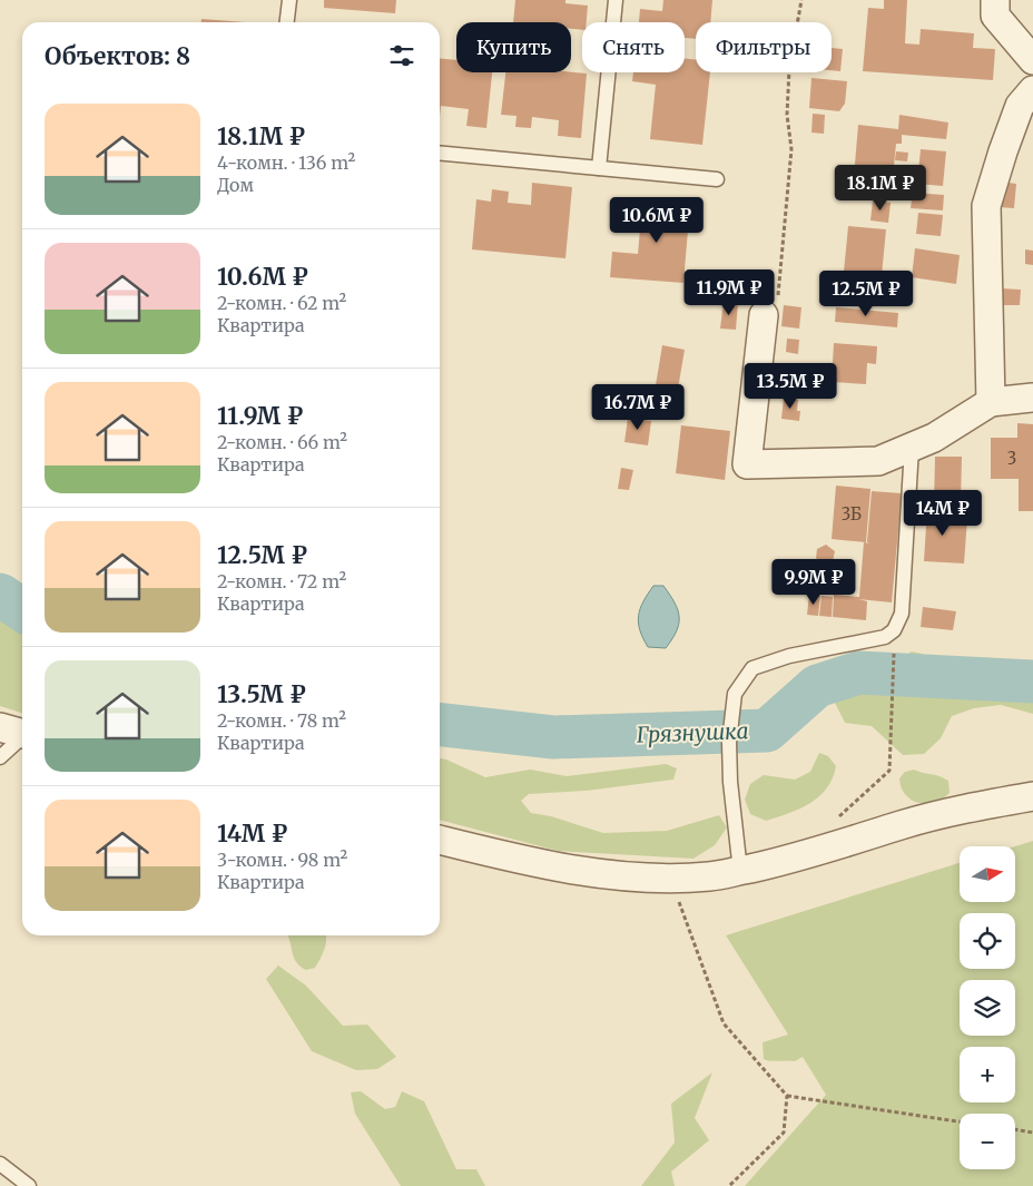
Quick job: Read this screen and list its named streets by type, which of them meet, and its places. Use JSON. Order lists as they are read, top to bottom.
{
  "water": ["Грязнушка"],
  "house_numbers": ["3", "3Б"],
  "north": "right",
  "page": {
    "chip": ["Купить", "Снять", "Фильтры"],
    "heading": "Объектов: 8",
    "list": [
      {
        "name": "18.1M ₽",
        "note": "4-комн. · 136 m² · Дом"
      },
      {
        "name": "10.6M ₽",
        "note": "2-комн. · 62 m² · Квартира"
      },
      {
        "name": "11.9M ₽",
        "note": "2-комн. · 66 m² · Квартира"
      },
      {
        "name": "12.5M ₽",
        "note": "2-комн. · 72 m² · Квартира"
      },
      {
        "name": "13.5M ₽",
        "note": "2-комн. · 78 m² · Квартира"
      },
      {
        "name": "14M ₽",
        "note": "3-комн. · 98 m² · Квартира"
      }
    ],
    "price": [
      "18.1M ₽",
      "10.6M ₽",
      "11.9M ₽",
      "12.5M ₽",
      "13.5M ₽",
      "16.7M ₽",
      "14M ₽",
      "9.9M ₽"
    ],
    "map_buttons": ["+", "−"]
  }
}
